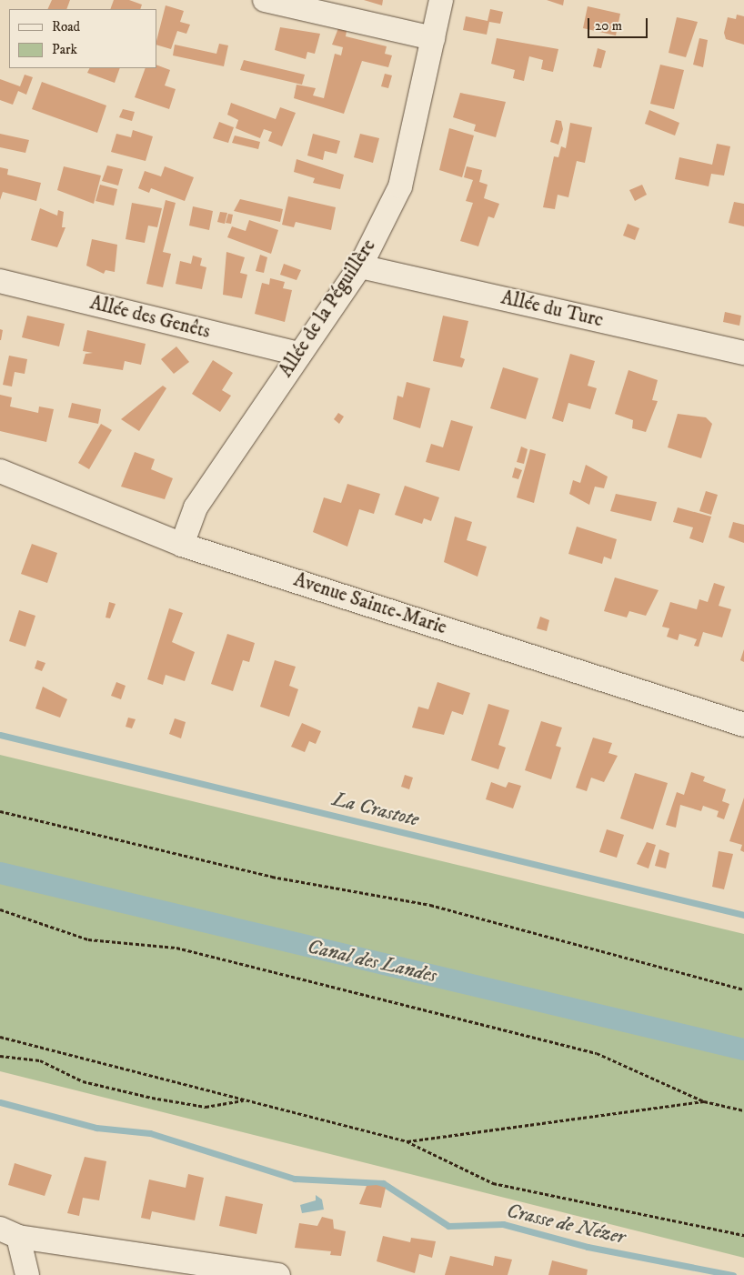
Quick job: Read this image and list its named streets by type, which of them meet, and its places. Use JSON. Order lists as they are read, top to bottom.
{
  "streets": {
    "street": [
      "Allée de la Péguillère",
      "Allée du Turc",
      "Allée des Genêts",
      "Avenue Sainte-Marie"
    ]
  },
  "crossings": [
    ["Allée de la Péguillère", "Allée du Turc"],
    ["Allée de la Péguillère", "Allée des Genêts"],
    ["Allée de la Péguillère", "Avenue Sainte-Marie"]
  ],
  "water": ["La Crastote", "Canal des Landes", "Crasse de Nézer"],
  "legend": ["Road", "Park"],
  "scale_bar": "20 m"
}
